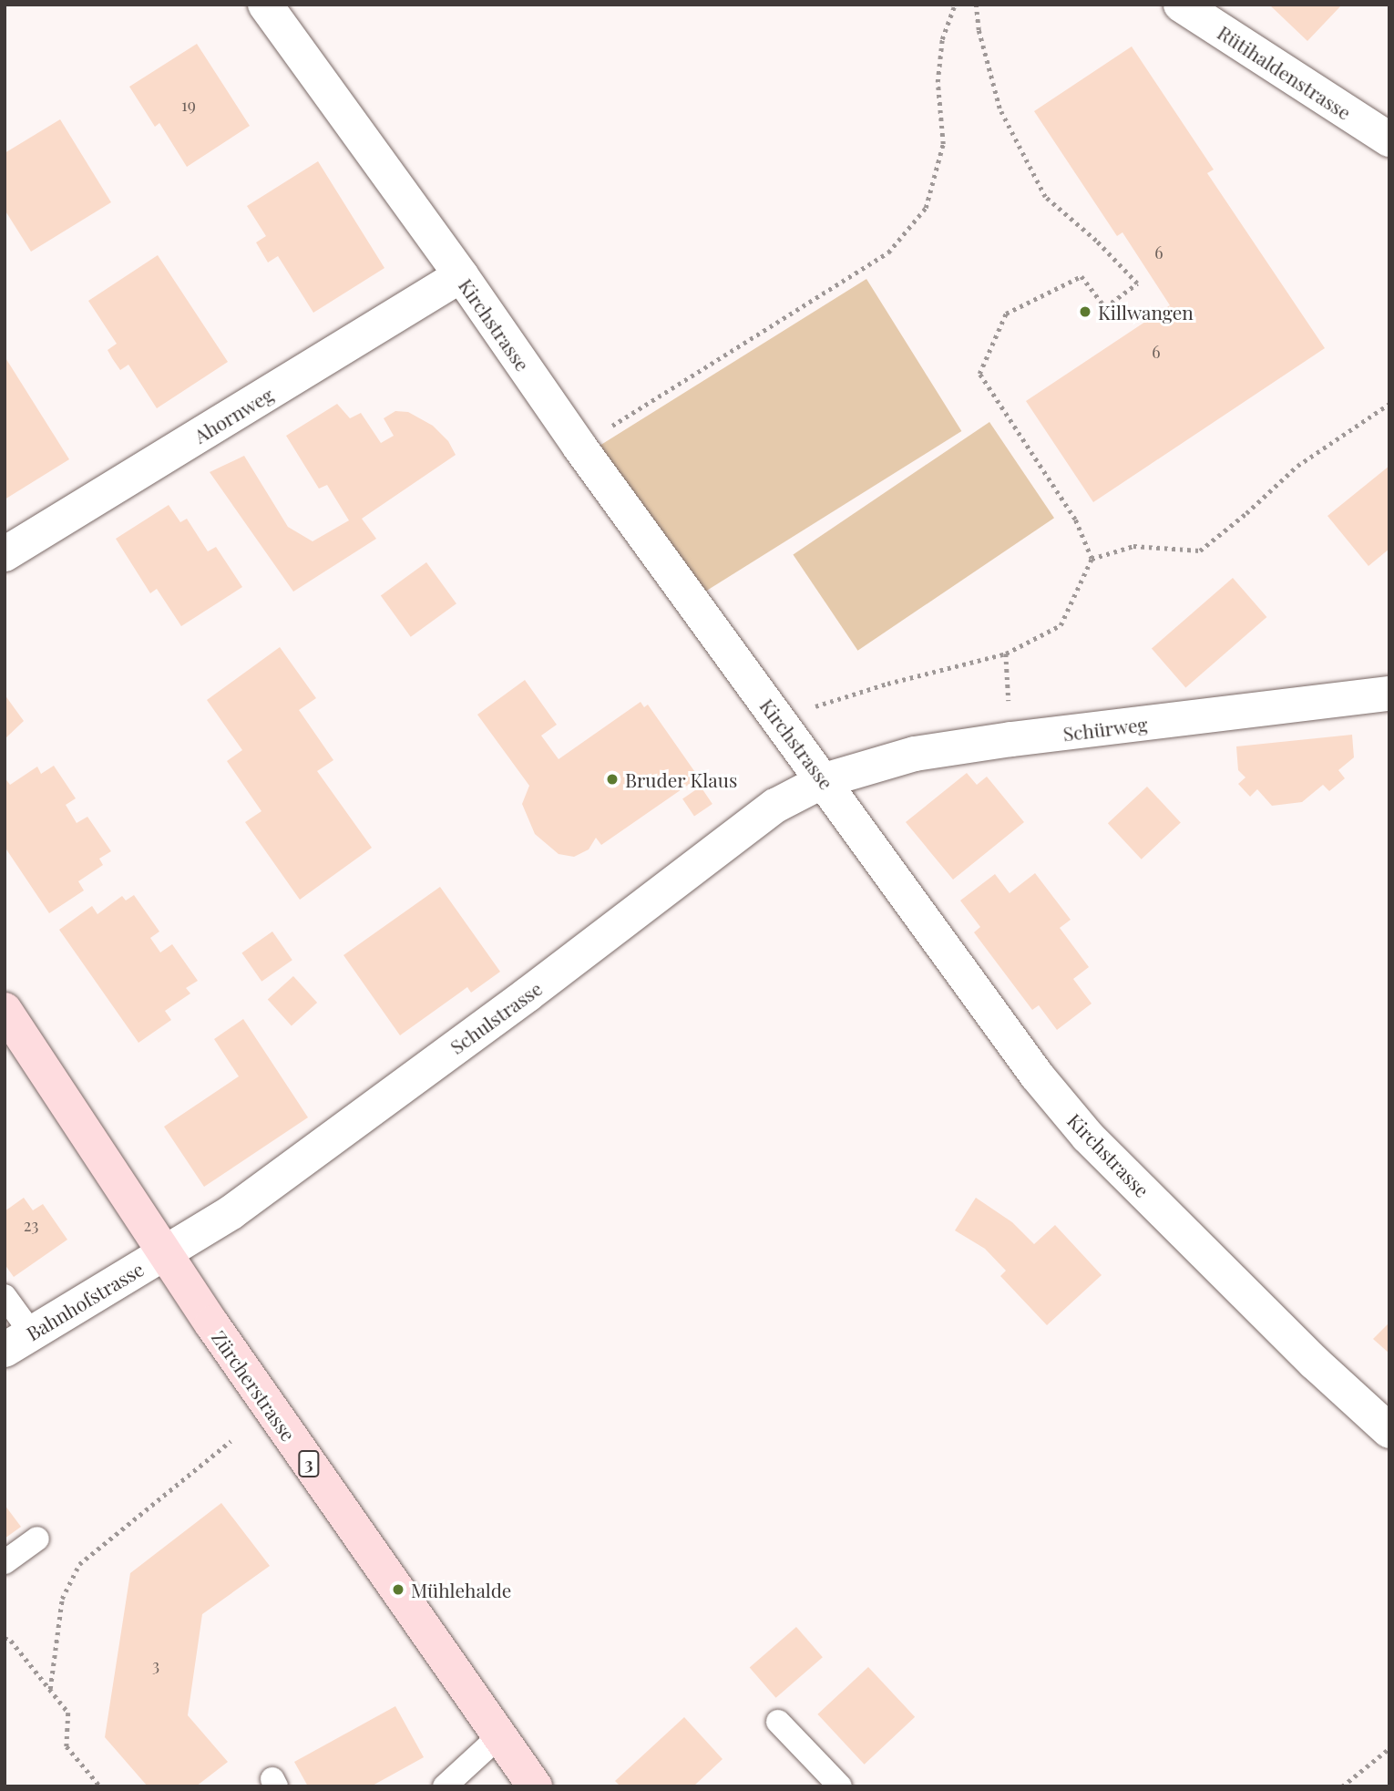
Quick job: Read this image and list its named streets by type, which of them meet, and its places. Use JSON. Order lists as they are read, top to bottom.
{
  "streets": {
    "main road": ["Zürcherstrasse", "3"],
    "street": [
      "Rütihaldenstrasse",
      "Kirchstrasse",
      "Ahornweg",
      "Schürweg",
      "Schulstrasse",
      "Bahnhofstrasse"
    ]
  },
  "crossings": [
    ["Kirchstrasse", "Ahornweg"],
    ["Kirchstrasse", "Schürweg"],
    ["Kirchstrasse", "Schulstrasse"],
    ["Schürweg", "Schulstrasse"],
    ["Schulstrasse", "Bahnhofstrasse"],
    ["Schulstrasse", "Zürcherstrasse"],
    ["Bahnhofstrasse", "Zürcherstrasse"]
  ],
  "places": ["Killwangen", "Bruder Klaus", "Mühlehalde"],
  "house_numbers": [
    "19",
    "6",
    "6",
    "23",
    "3"
  ]
}
